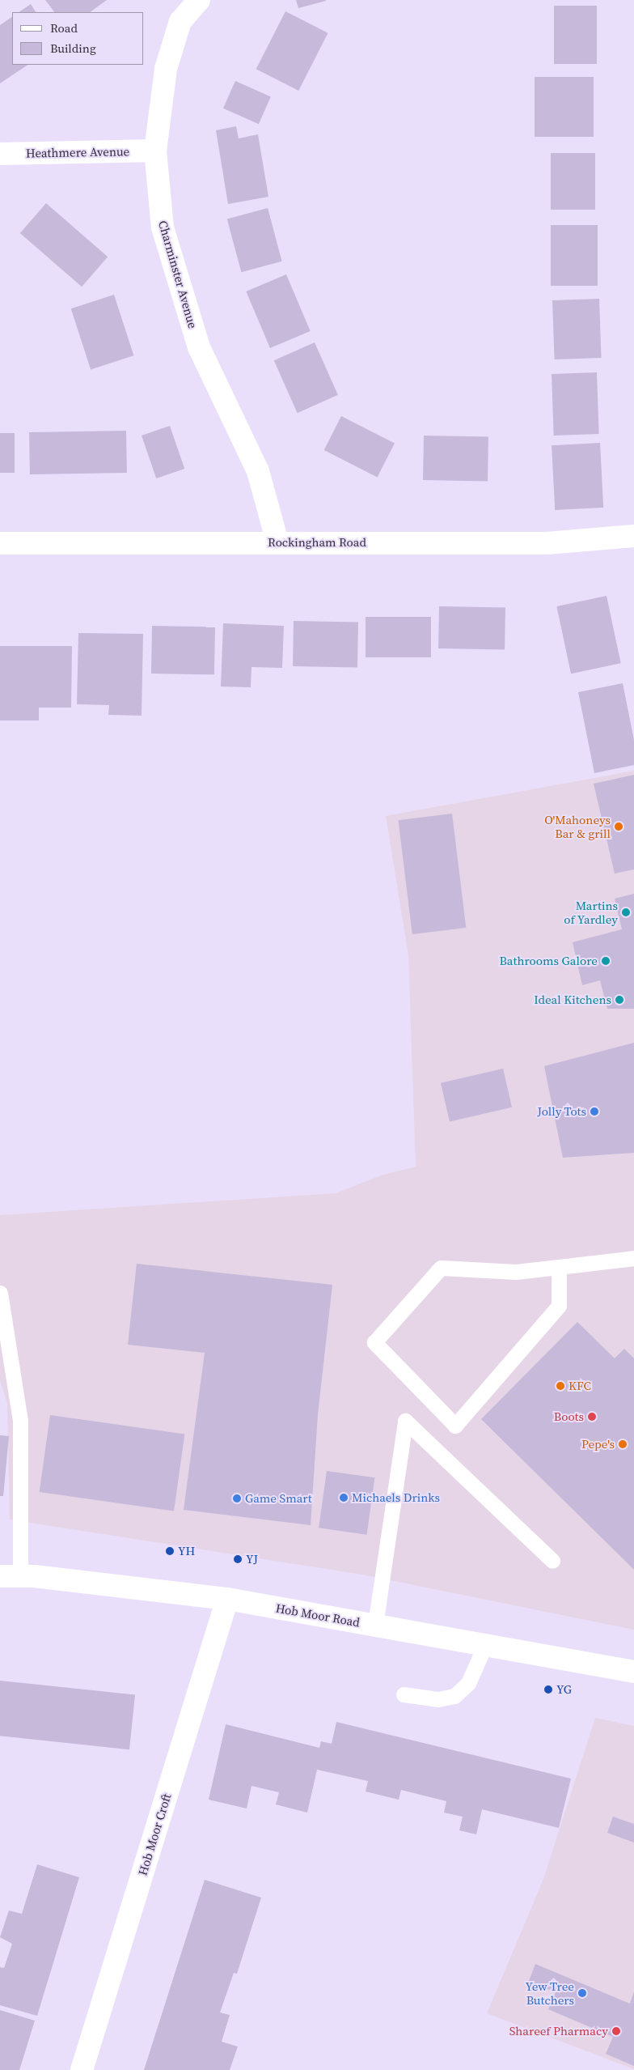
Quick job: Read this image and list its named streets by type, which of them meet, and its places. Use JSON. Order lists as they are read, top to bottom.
{
  "streets": {
    "street": [
      "Heathmere Avenue",
      "Charminster Avenue",
      "Rockingham Road",
      "Hob Moor Road",
      "Hob Moor Croft"
    ]
  },
  "crossings": [
    ["Heathmere Avenue", "Charminster Avenue"],
    ["Charminster Avenue", "Rockingham Road"],
    ["Hob Moor Road", "Hob Moor Croft"]
  ],
  "places": [
    "O'Mahoneys Bar & grill",
    "Martins of Yardley",
    "Bathrooms Galore",
    "Ideal Kitchens",
    "Jolly Tots",
    "KFC",
    "Boots",
    "Pepe's",
    "Michaels Drinks",
    "Game Smart",
    "YH",
    "YJ",
    "YG",
    "Yew Tree Butchers",
    "Shareef Pharmacy"
  ],
  "legend": ["Road", "Building"]
}
